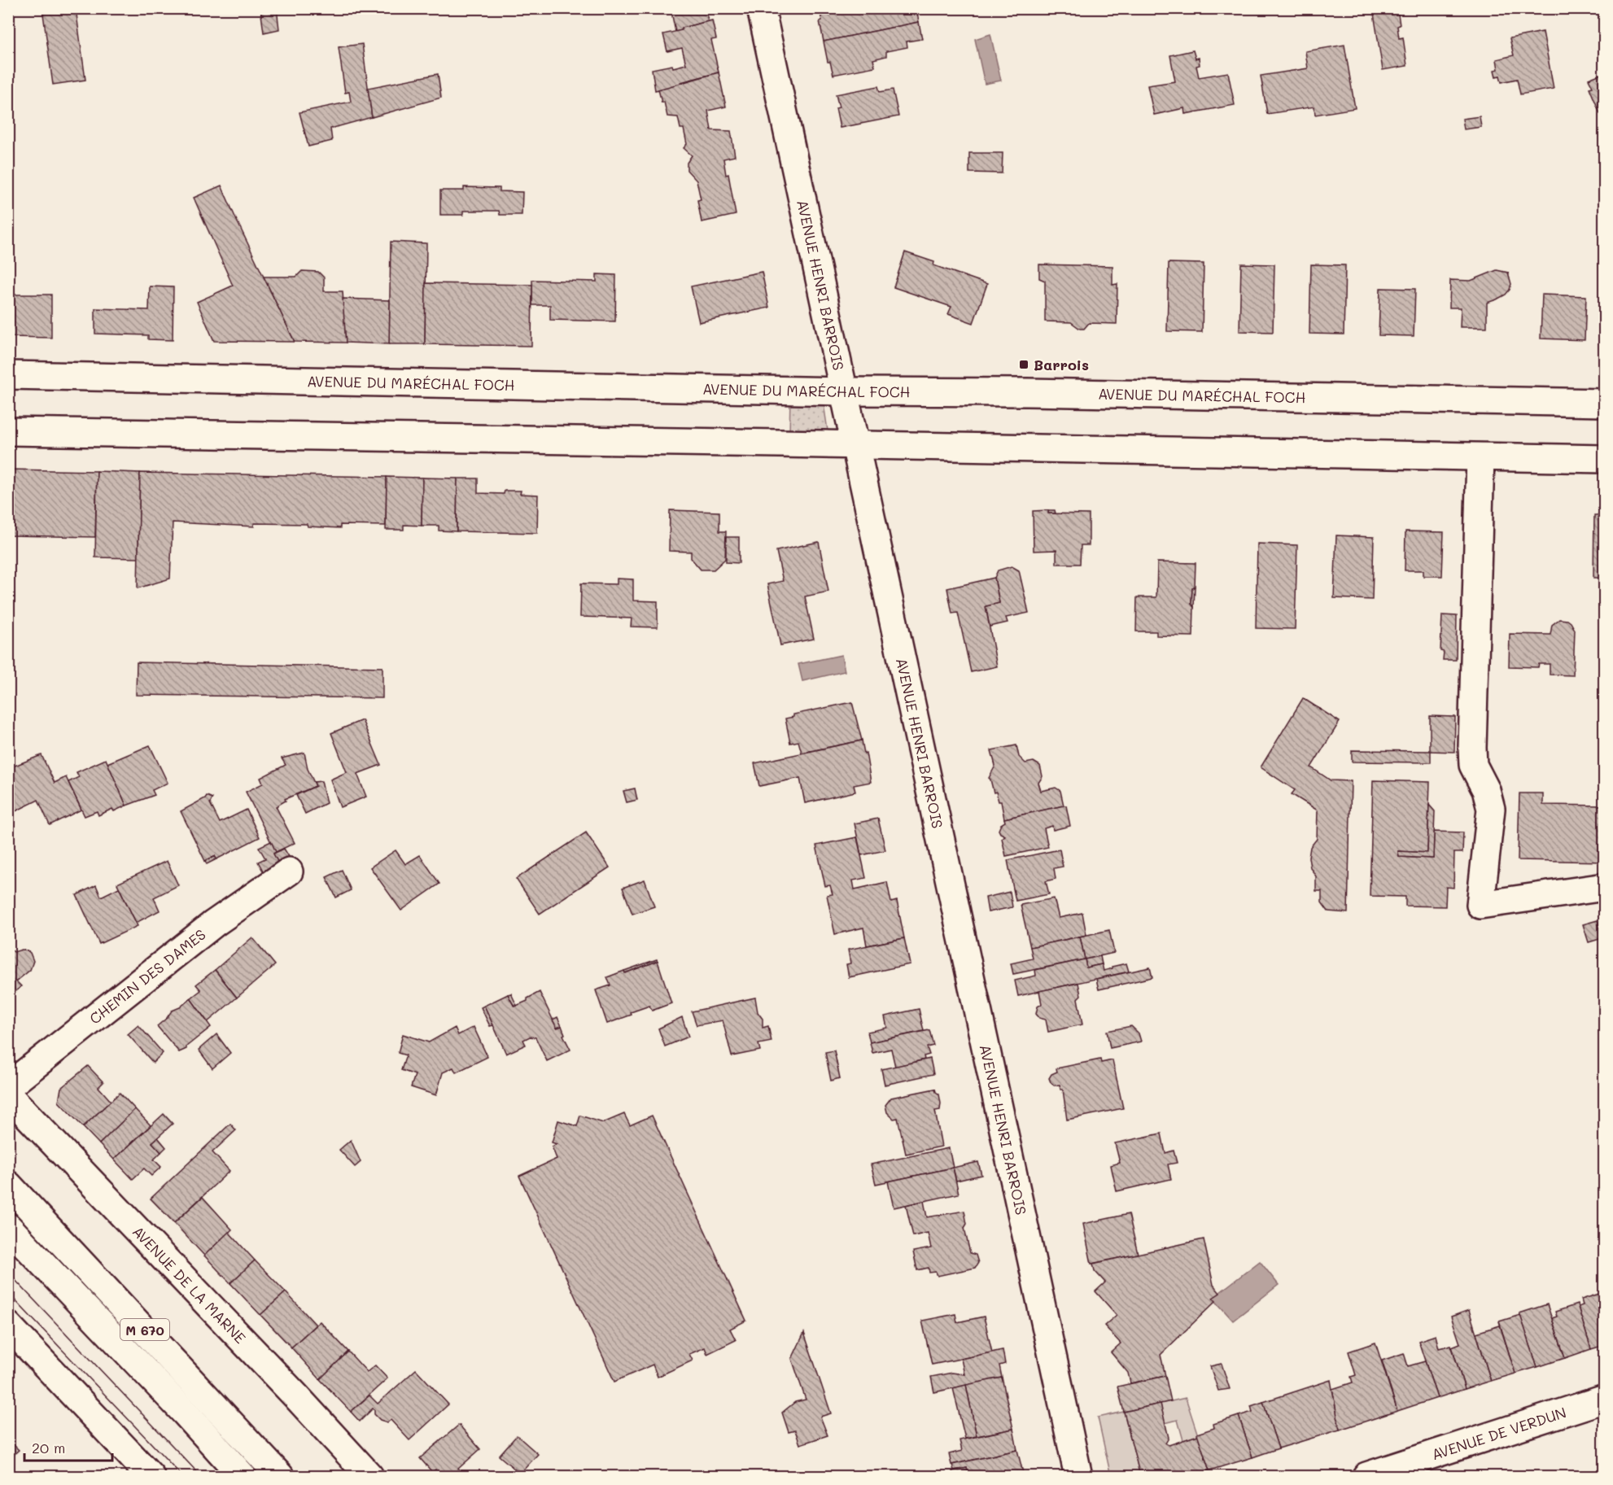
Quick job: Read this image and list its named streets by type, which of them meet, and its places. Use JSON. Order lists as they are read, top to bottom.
{
  "streets": {
    "main road": [
      "AVENUE HENRI BARROIS",
      "AVENUE DU MARÉCHAL FOCH",
      "CHEMIN DES DAMES",
      "AVENUE DE LA MARNE",
      "M 670",
      "AVENUE DE VERDUN"
    ]
  },
  "crossings": [
    ["AVENUE HENRI BARROIS", "AVENUE DU MARÉCHAL FOCH"]
  ],
  "places": {
    "transit": ["Barrois"]
  },
  "scale_bar": "20 m"
}
